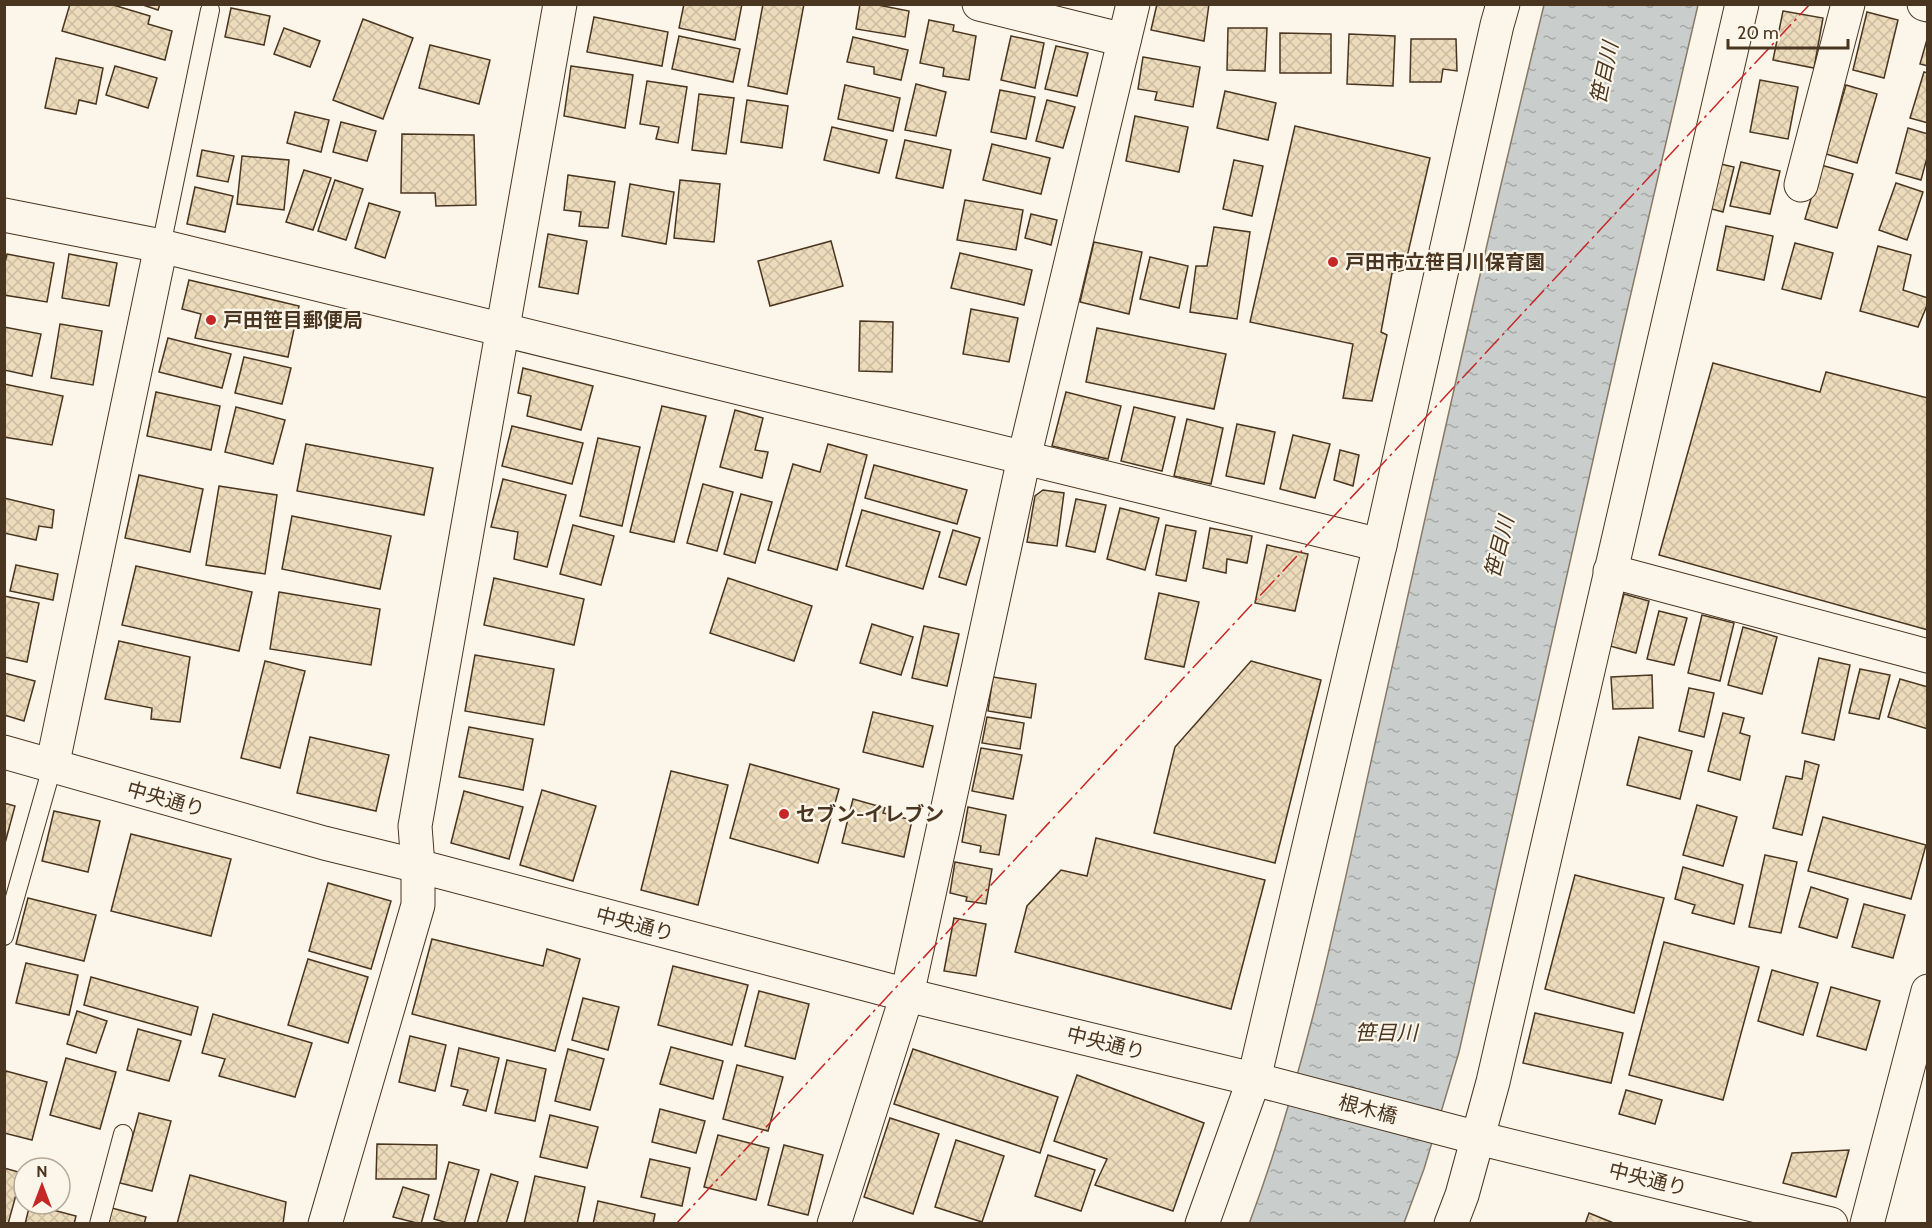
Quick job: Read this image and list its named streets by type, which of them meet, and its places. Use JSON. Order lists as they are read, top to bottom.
{
  "streets": {
    "street": ["中央通り", "根木橋"]
  },
  "crossings": [
    ["中央通り", "根木橋"]
  ],
  "water": ["笹目川"],
  "places": ["戸田市立笹目川保育園", "戸田笹目郵便局", "セブン-イレブン"],
  "scale_bar": "20 m",
  "north": "top"
}
